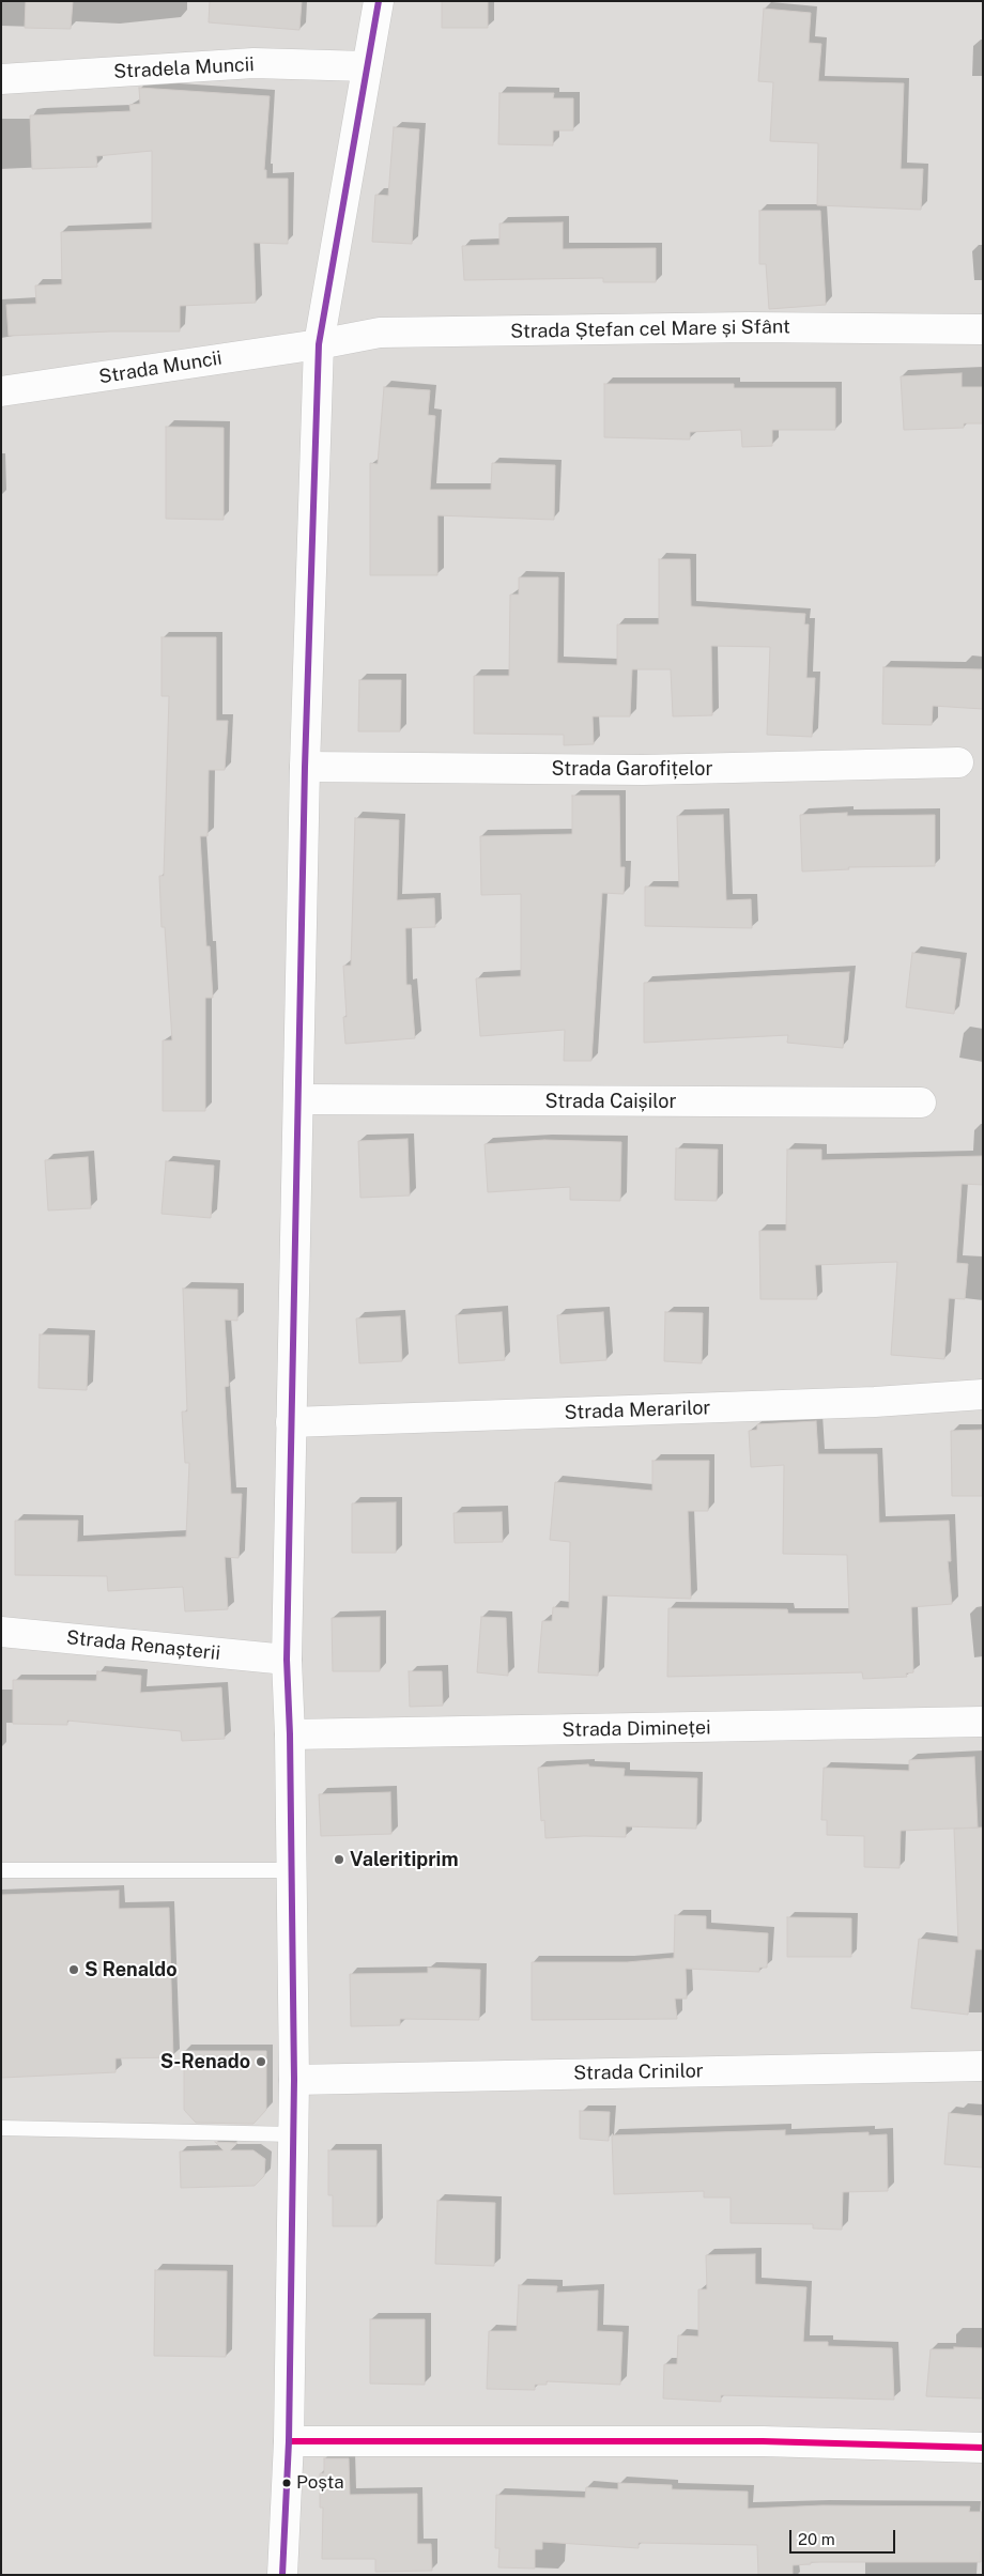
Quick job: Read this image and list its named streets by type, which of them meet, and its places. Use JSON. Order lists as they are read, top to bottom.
{
  "streets": {
    "street": [
      "Stradela Muncii",
      "Strada Ștefan cel Mare și Sfânt",
      "Strada Muncii",
      "Strada Garofițelor",
      "Strada Caișilor",
      "Strada Merarilor",
      "Strada Renașterii",
      "Strada Dimineței",
      "Strada Crinilor"
    ]
  },
  "crossings": [
    ["Strada Ștefan cel Mare și Sfânt", "Strada Muncii"]
  ],
  "places": [
    "Valeritiprim",
    "S Renaldo",
    "S-Renado",
    "Poșta"
  ],
  "scale_bar": "20 m"
}
